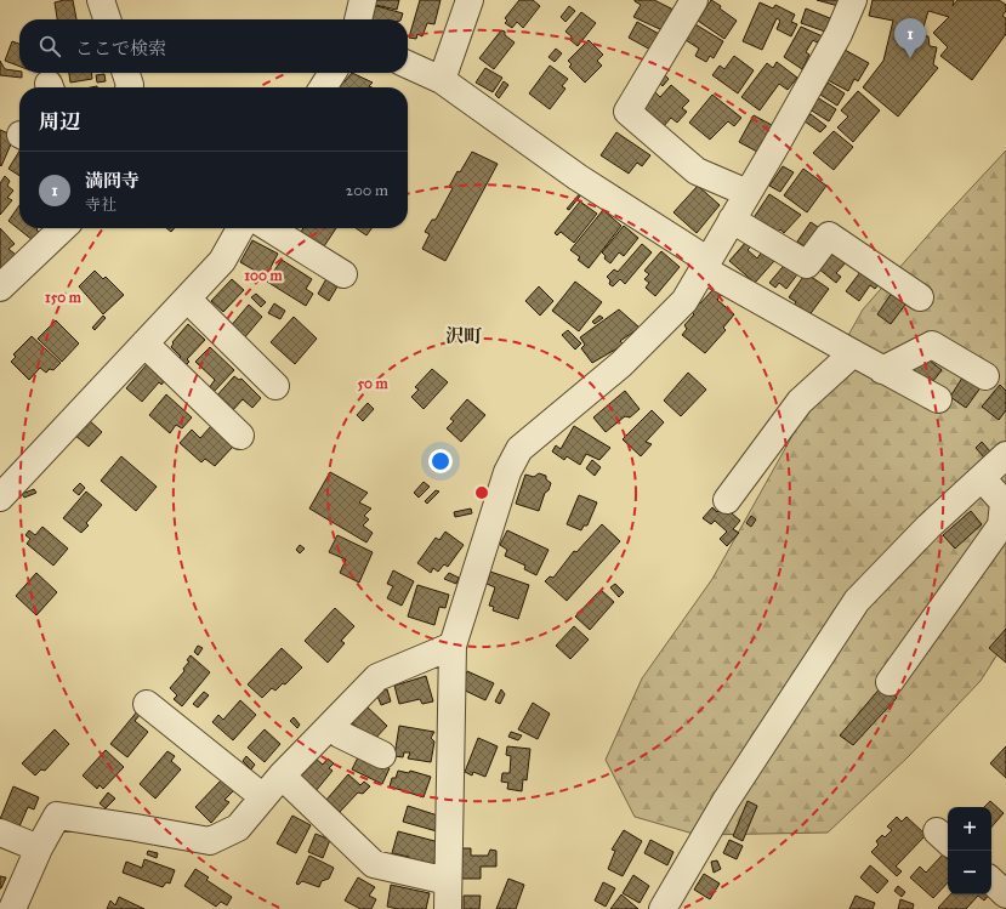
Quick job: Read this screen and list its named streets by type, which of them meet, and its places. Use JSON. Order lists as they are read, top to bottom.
{
  "districts": ["沢町"],
  "page": {
    "pins": "1",
    "search": "ここで検索",
    "heading": "周辺",
    "list": [
      {
        "mark": "1",
        "name": "満冏寺",
        "note": "寺社",
        "value": "200 m"
      }
    ],
    "map_buttons": ["+", "−"]
  },
  "rings": ["100 m", "150 m", "50 m"]
}
